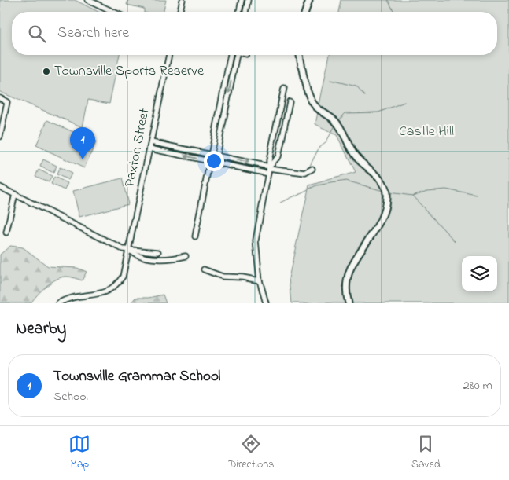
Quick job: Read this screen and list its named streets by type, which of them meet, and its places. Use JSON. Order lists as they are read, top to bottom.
{
  "streets": {
    "street": ["Paxton Street"]
  },
  "parks": ["Castle Hill"],
  "places": ["Townsville Sports Reserve"],
  "page": {
    "search": "Search here",
    "pins": "1",
    "heading": "Nearby",
    "list": [
      {
        "mark": "1",
        "name": "Townsville Grammar School",
        "note": "School",
        "value": "280 m"
      }
    ],
    "nav": ["Map", "Directions", "Saved"]
  }
}
